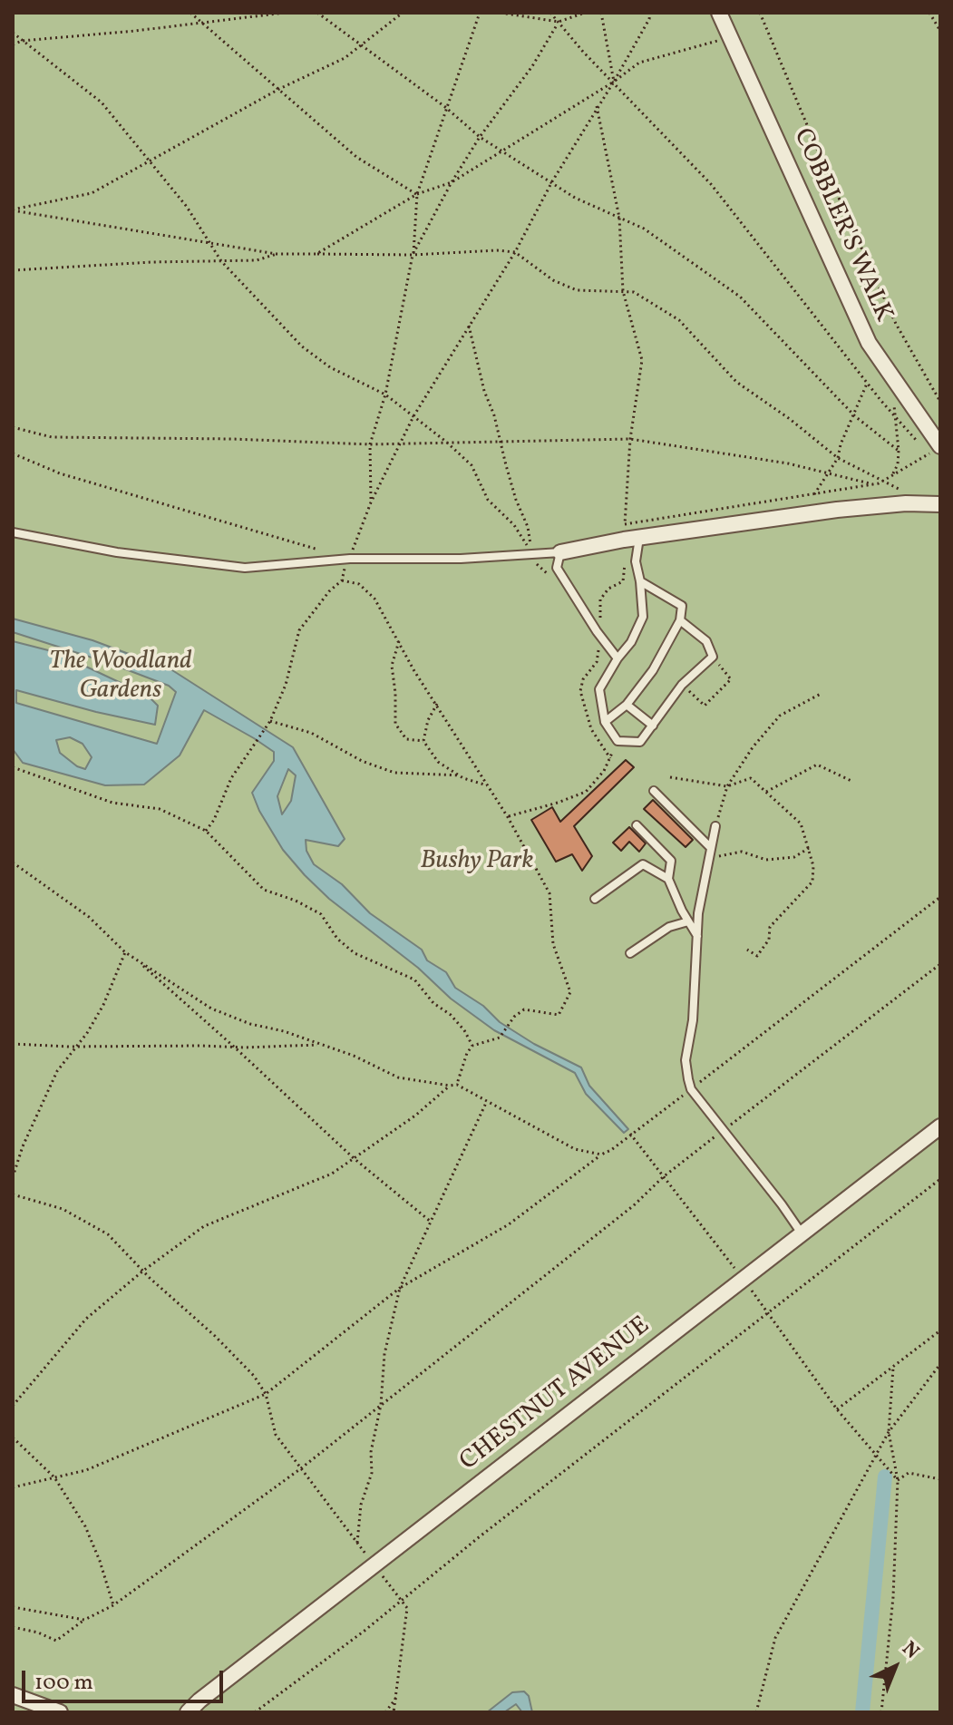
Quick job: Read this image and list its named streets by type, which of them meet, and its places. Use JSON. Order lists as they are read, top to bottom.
{
  "streets": {
    "street": ["COBBLER'S WALK", "CHESTNUT AVENUE"]
  },
  "parks": ["The Woodland Gardens", "Bushy Park"],
  "scale_bar": "100 m",
  "north": "top right"
}
